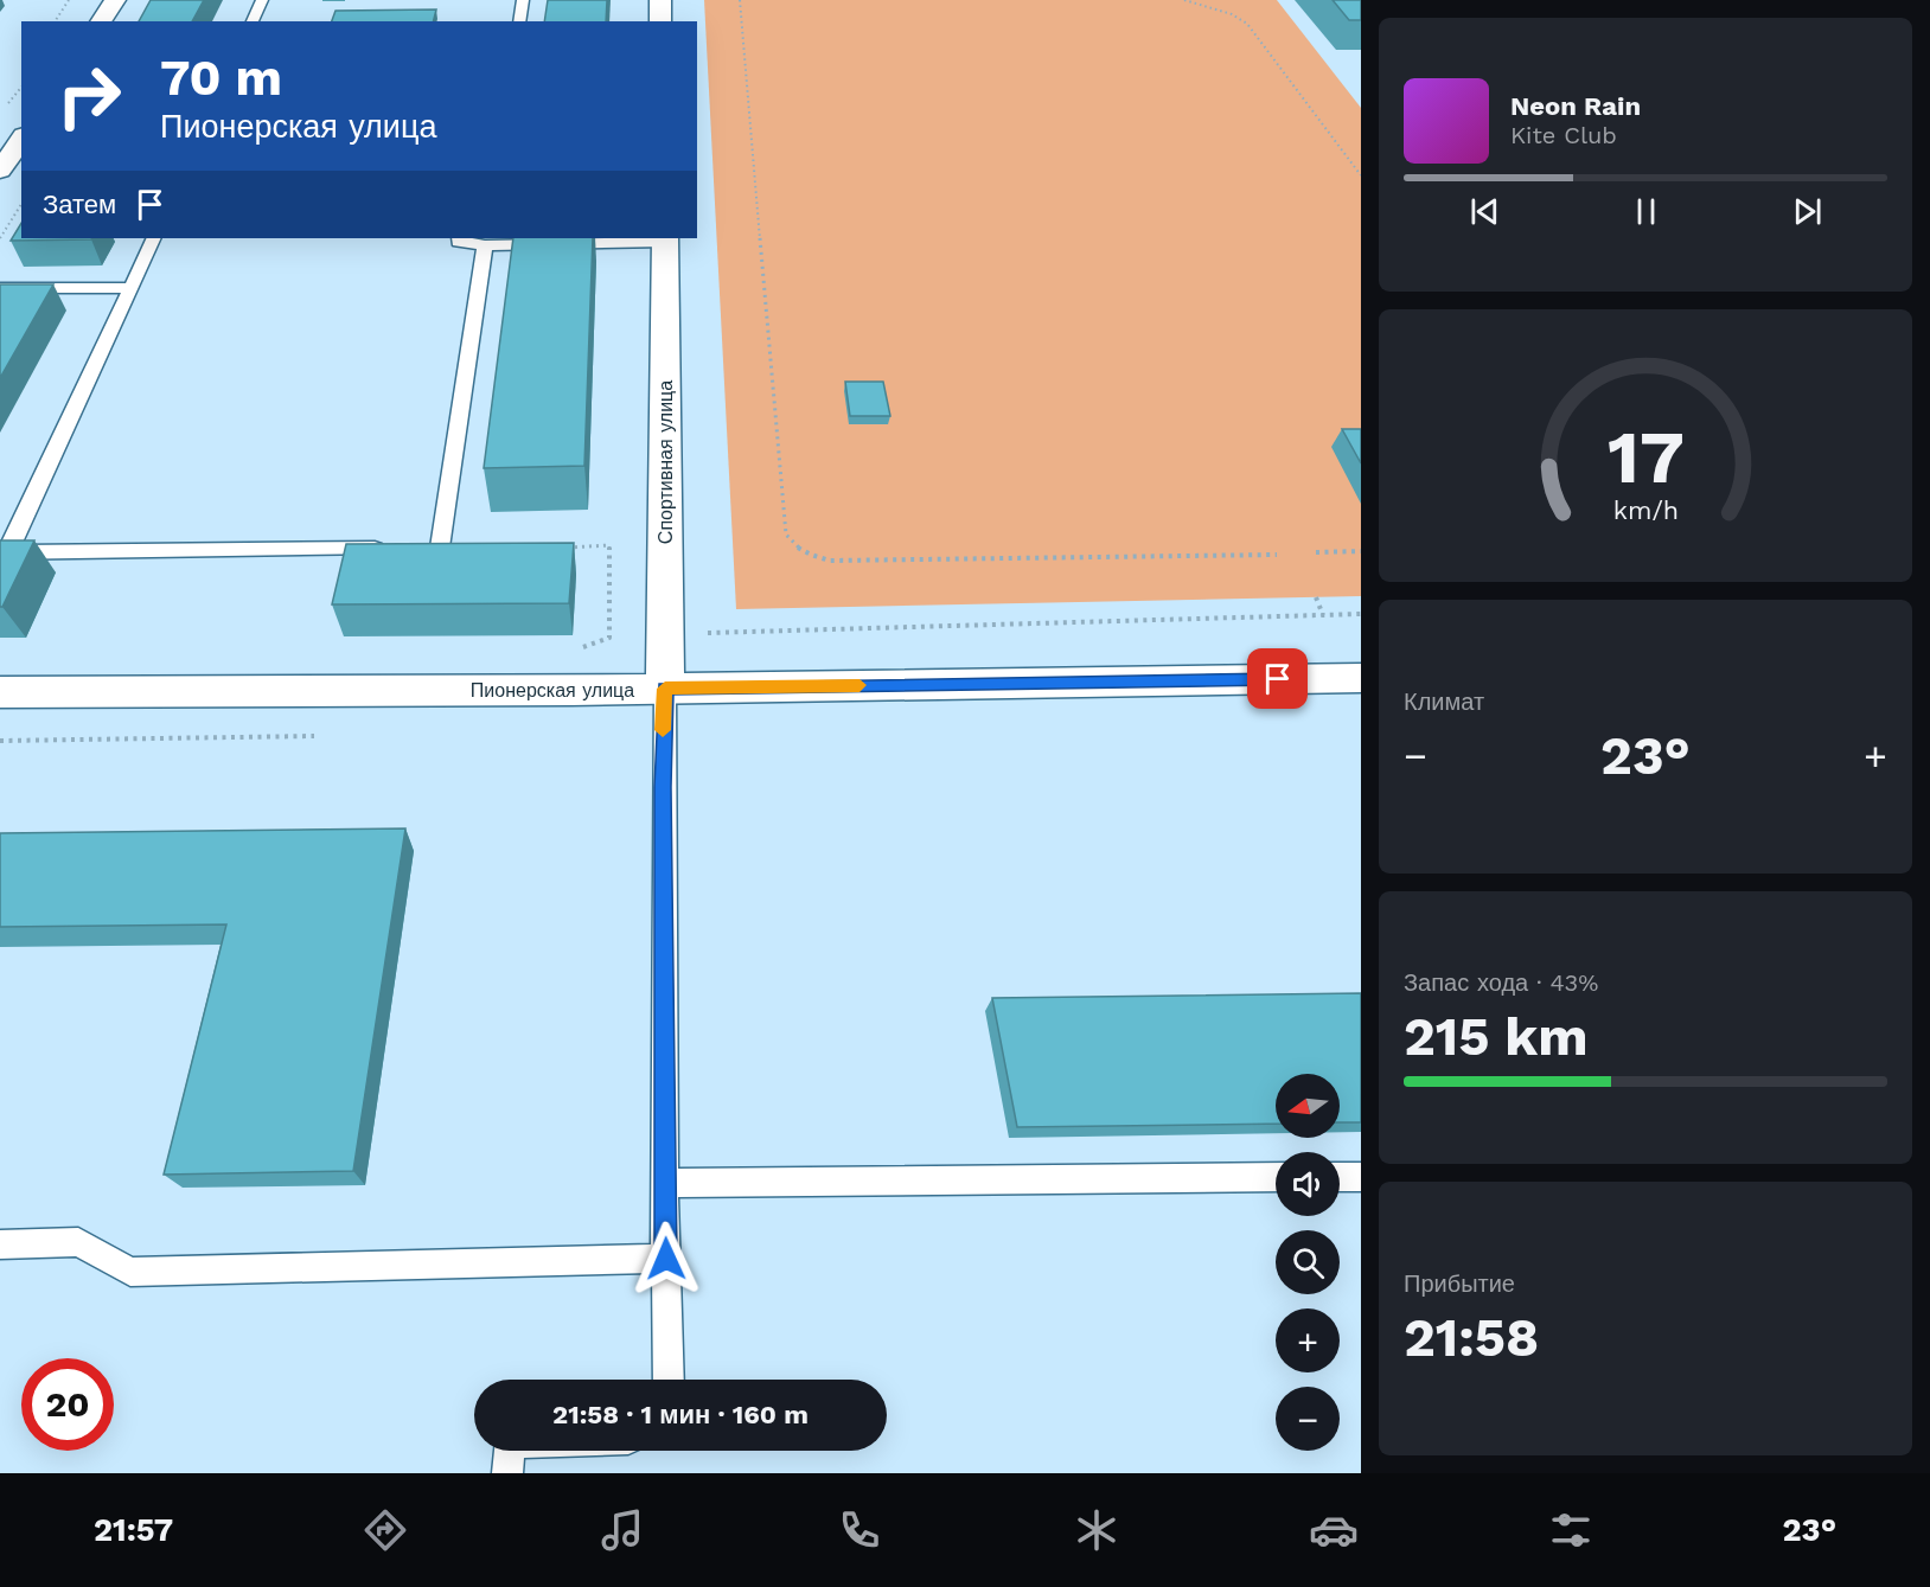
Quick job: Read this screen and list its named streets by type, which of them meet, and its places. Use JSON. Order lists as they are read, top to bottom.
{
  "streets": {
    "street": ["Спортивная улица", "Пионерская улица"]
  },
  "crossings": [
    ["Спортивная улица", "Пионерская улица"]
  ],
  "north": "left",
  "page": {
    "turn": ["70 m", "Пионерская улица"],
    "song": ["Neon Rain", "Kite Club"],
    "then": "Затем",
    "tile": [
      "Климат",
      ["Запас хода · 43%", "215 km"],
      ["Прибытие", "21:58"]
    ],
    "heat": ["−", "23°", "+"],
    "map_buttons": ["+", "−"],
    "limit": "20",
    "trip": "21:58 · 1 мин · 160 m",
    "tabs": ["21:57", "23°"],
    "gauge": ["17", "km/h"]
  }
}
